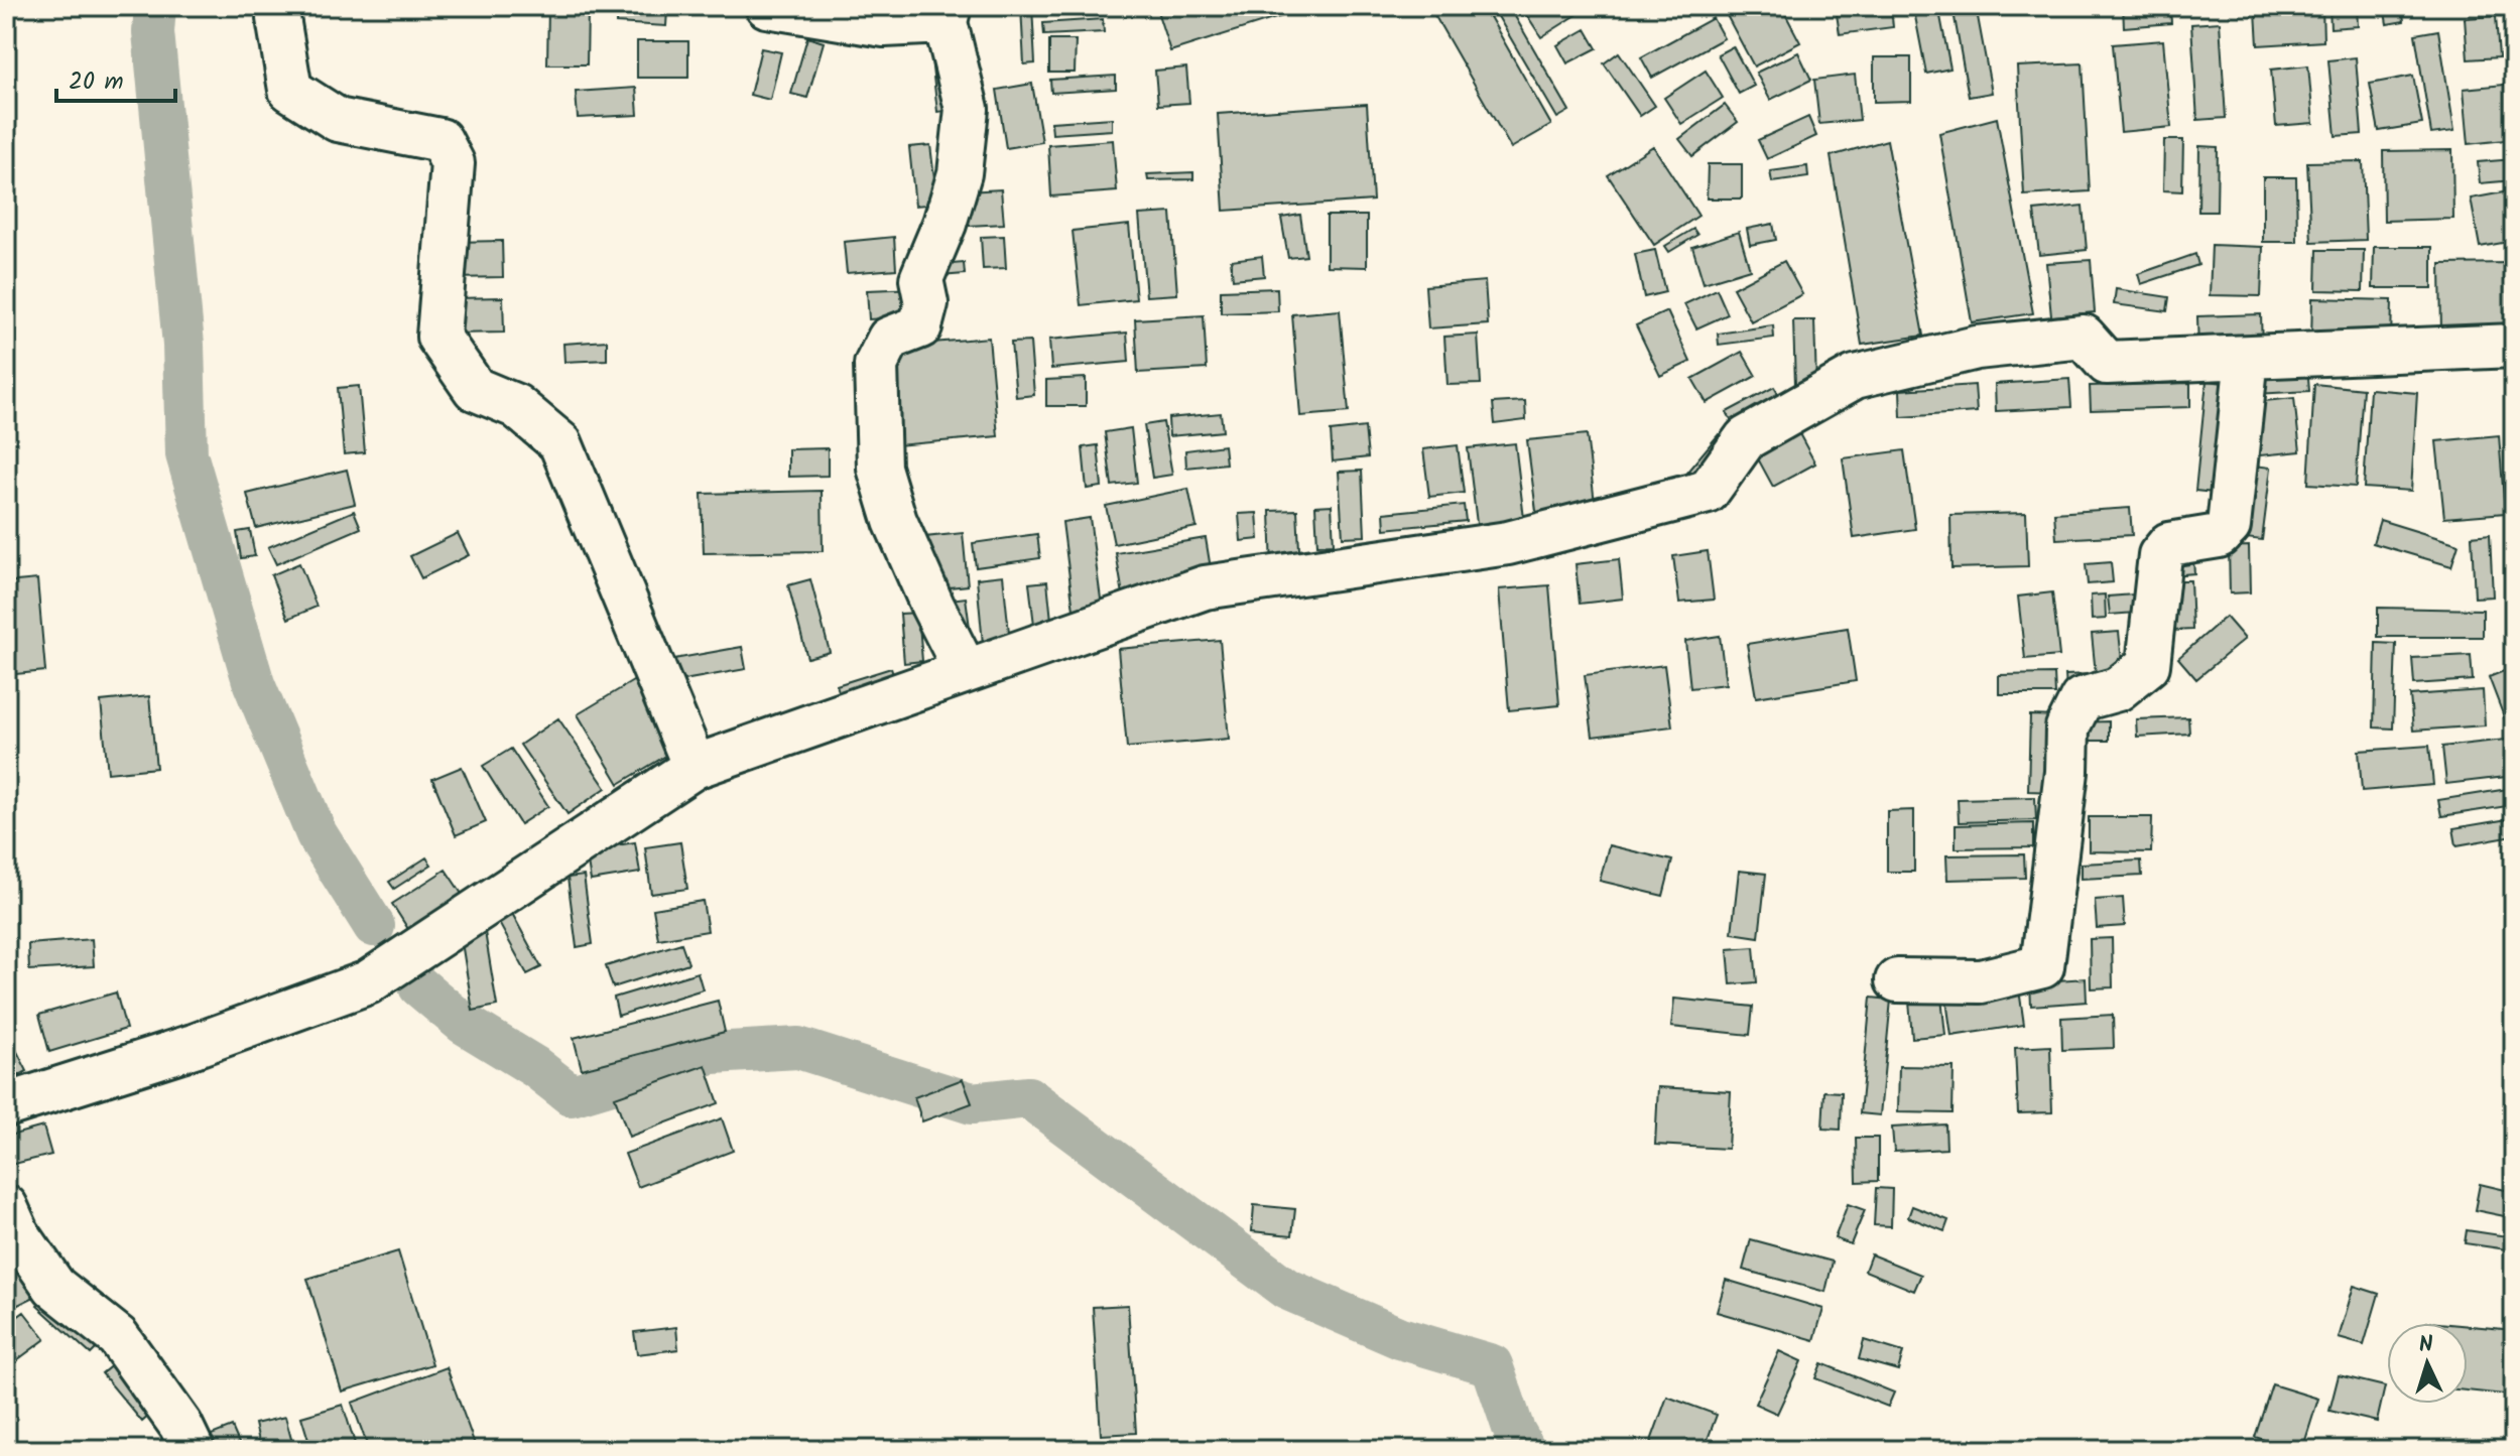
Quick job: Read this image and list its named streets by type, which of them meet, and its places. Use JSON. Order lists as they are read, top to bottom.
{
  "scale_bar": "20 m",
  "north": "top"
}
